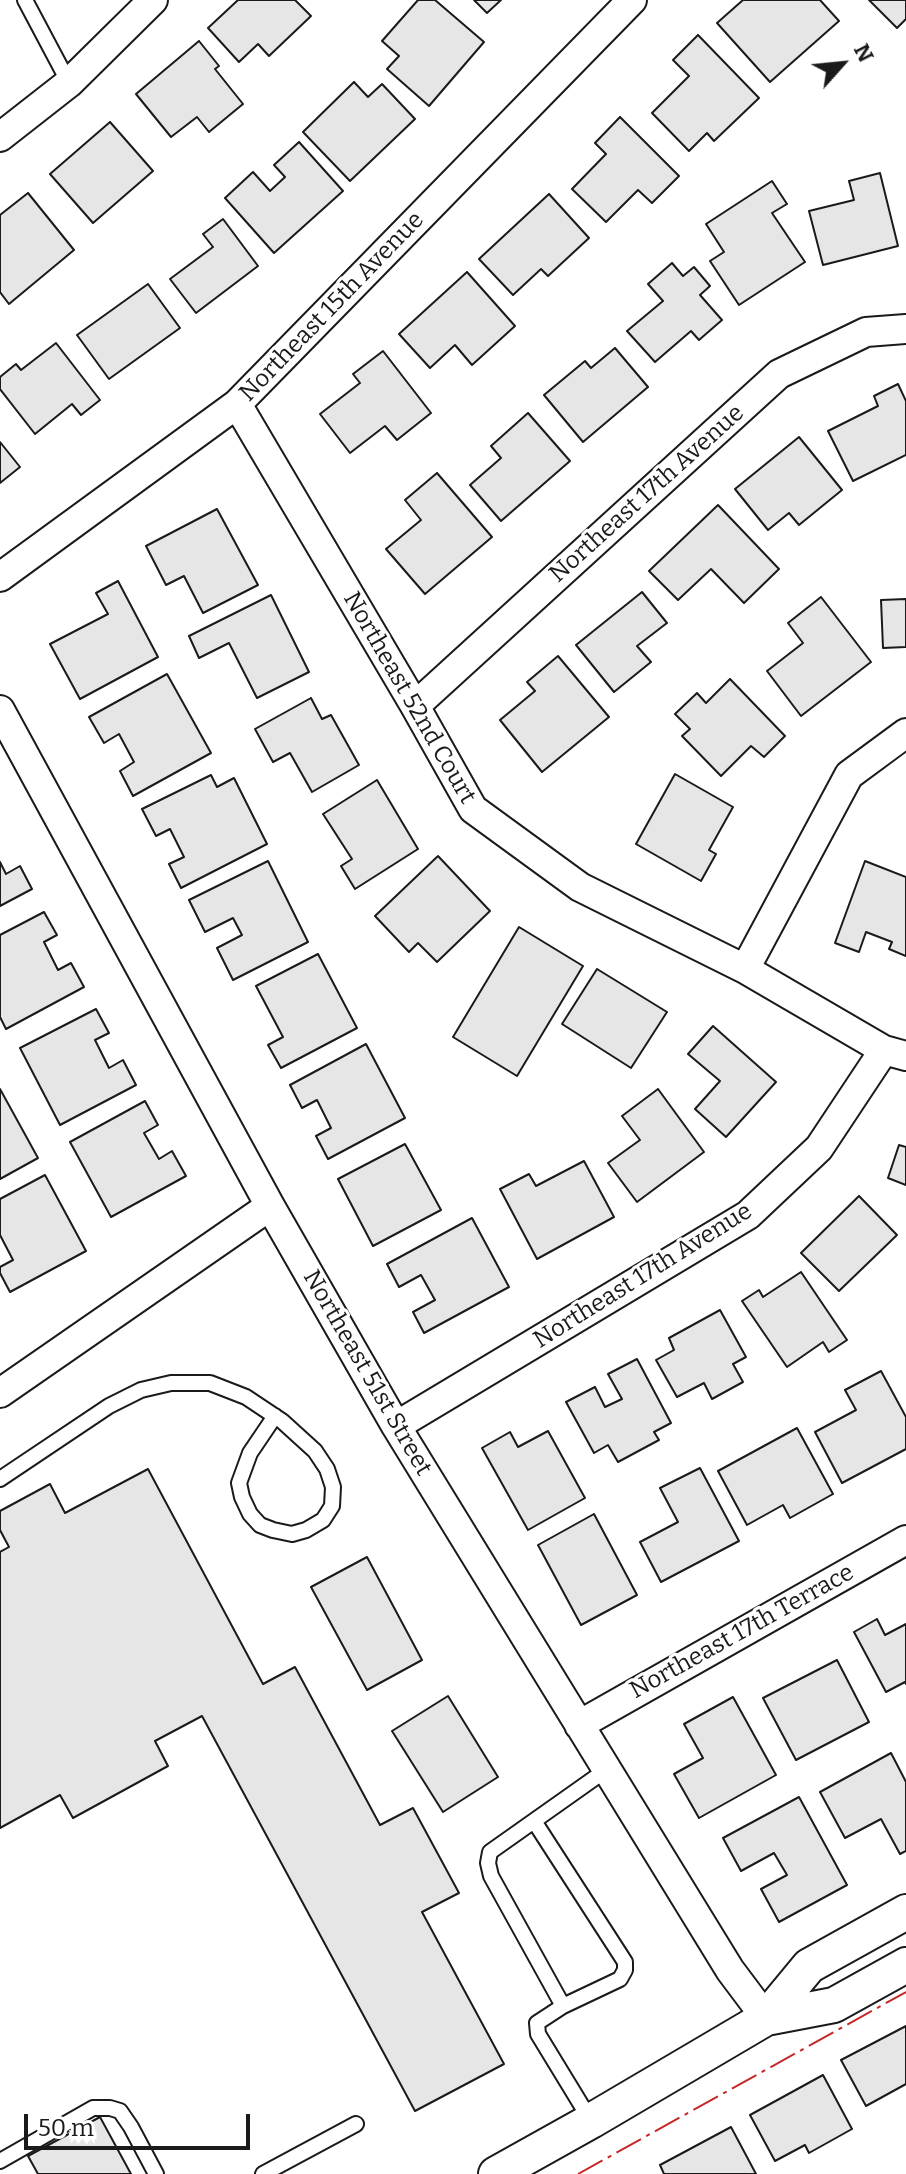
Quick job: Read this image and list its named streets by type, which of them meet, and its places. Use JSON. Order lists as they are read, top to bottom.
{
  "streets": {
    "street": [
      "Northeast 15th Avenue",
      "Northeast 17th Avenue",
      "Northeast 52nd Court",
      "Northeast 51st Street",
      "Northeast 17th Terrace"
    ]
  },
  "crossings": [
    ["Northeast 15th Avenue", "Northeast 52nd Court"],
    ["Northeast 17th Avenue", "Northeast 52nd Court"],
    ["Northeast 17th Avenue", "Northeast 51st Street"],
    ["Northeast 51st Street", "Northeast 17th Terrace"]
  ],
  "scale_bar": "50 m",
  "north": "top right"
}
